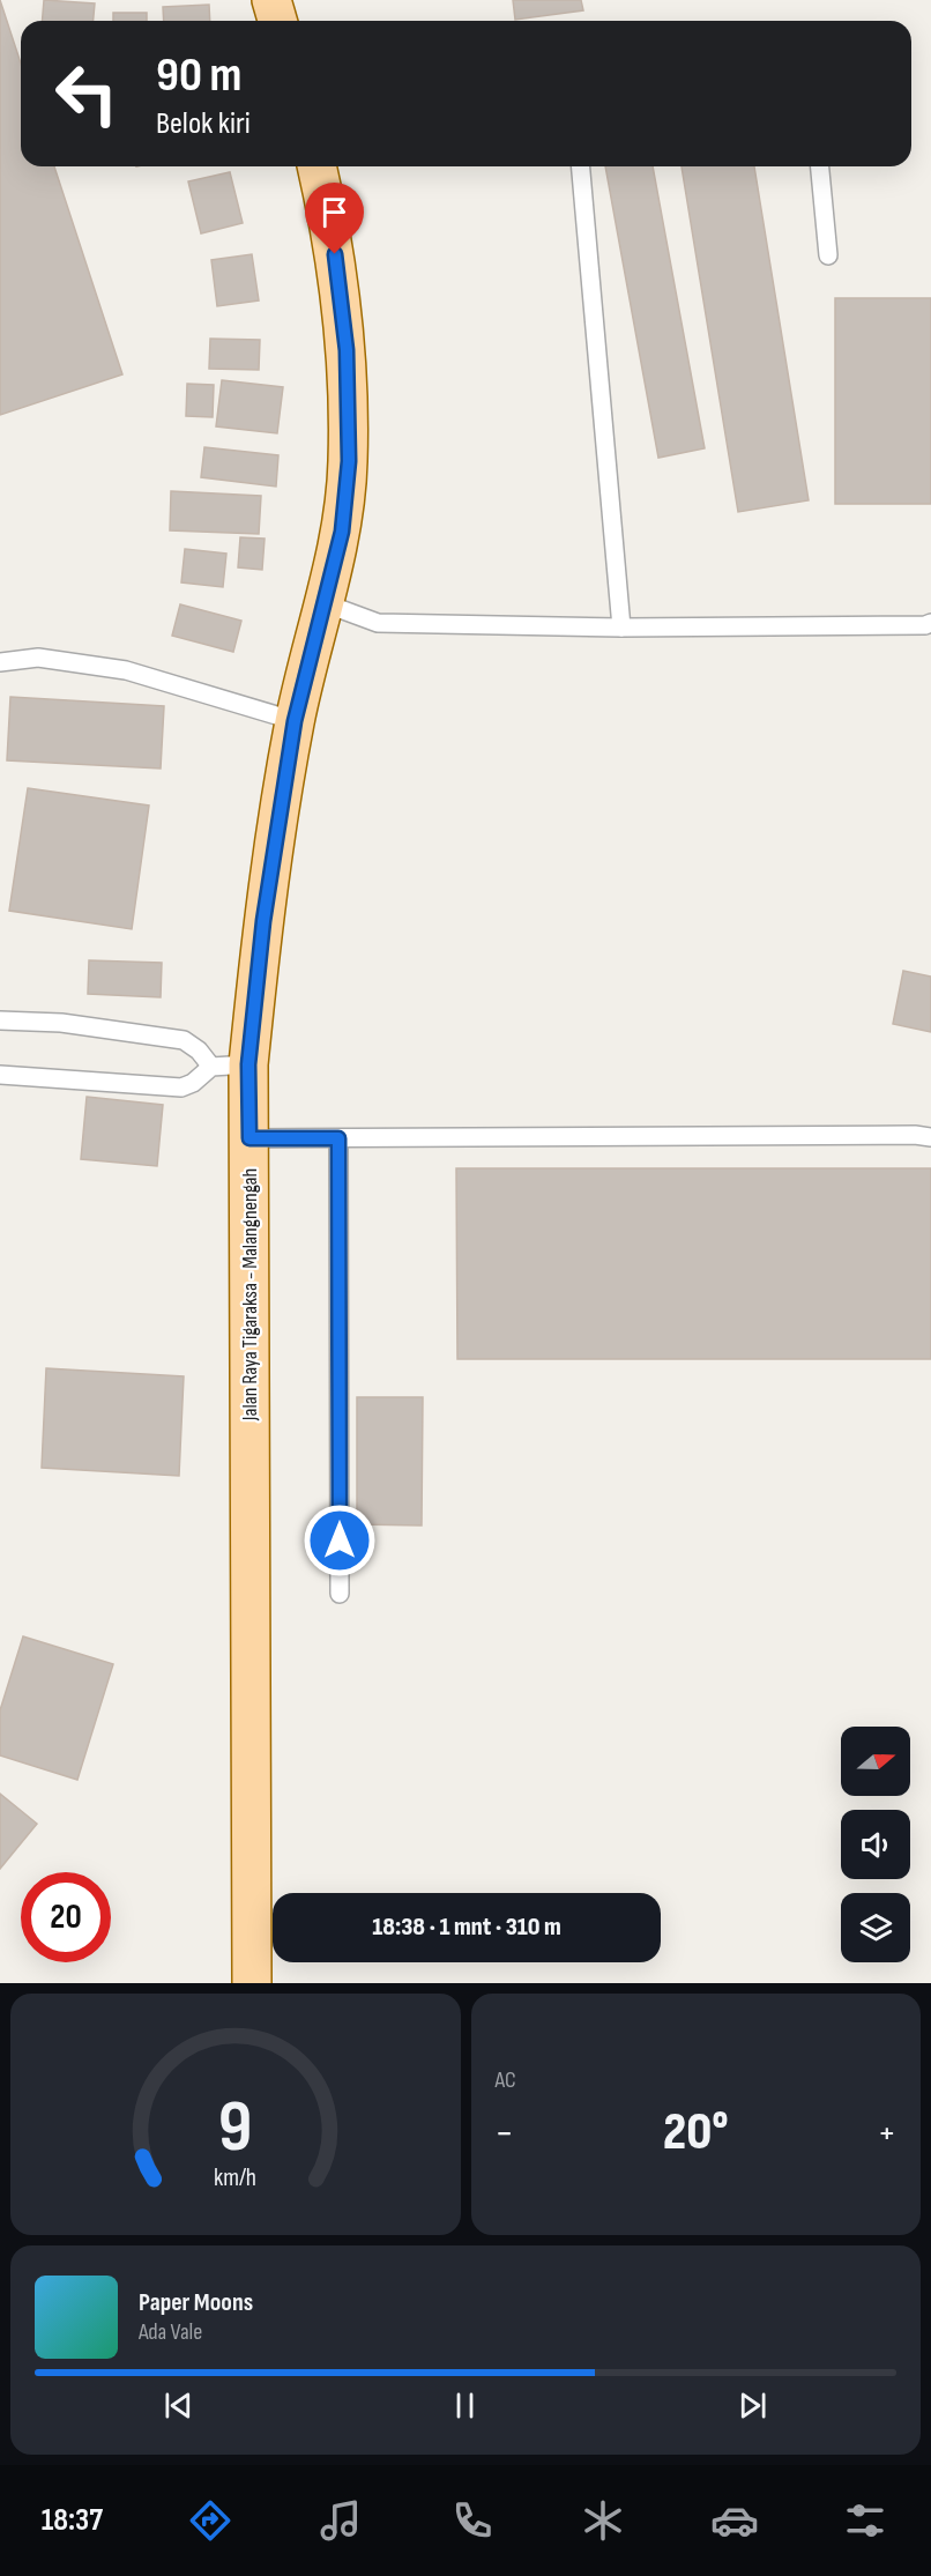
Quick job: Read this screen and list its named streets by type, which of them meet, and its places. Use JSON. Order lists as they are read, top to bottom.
{
  "streets": {
    "main road": ["Jalan Raya Tigaraksa - Malangnengah"]
  },
  "north": "right",
  "page": {
    "turn": ["90 m", "Belok kiri"],
    "limit": "20",
    "trip": "18:38 · 1 mnt · 310 m",
    "tile": "AC",
    "heat": ["−", "20°", "+"],
    "song": ["Paper Moons", "Ada Vale"],
    "tabs": "18:37",
    "gauge": ["9", "km/h"]
  }
}
